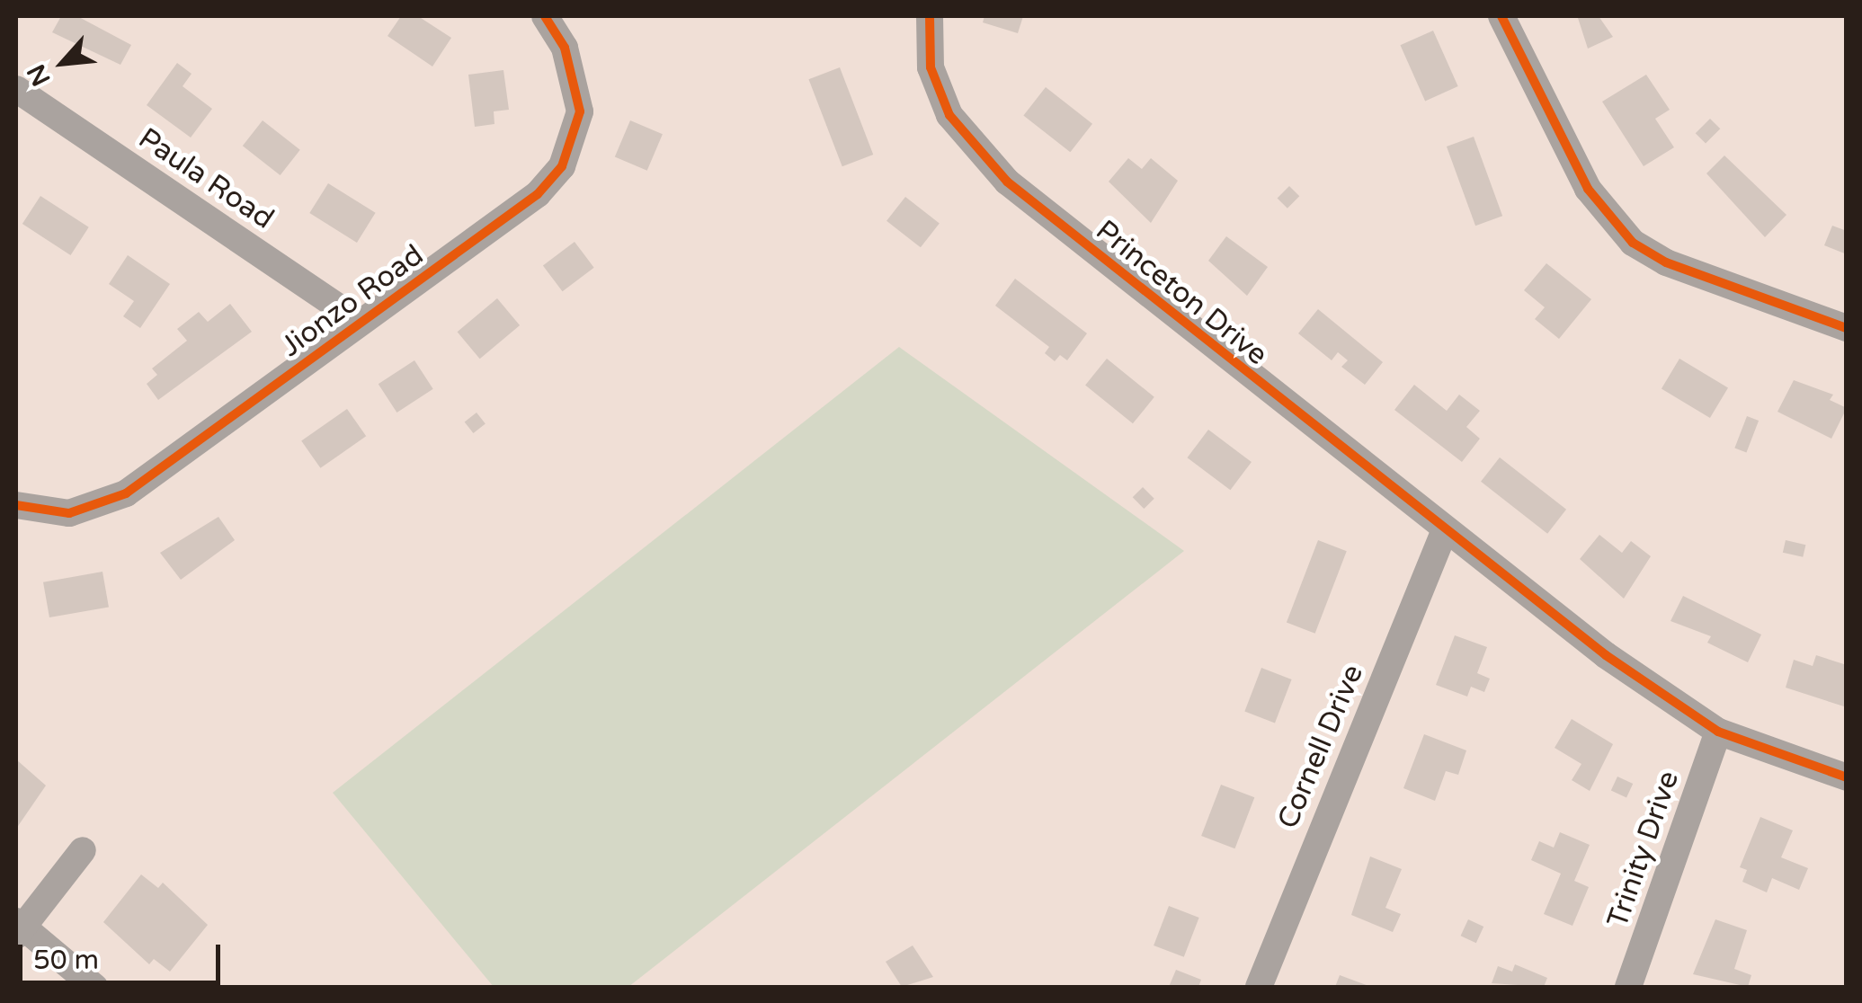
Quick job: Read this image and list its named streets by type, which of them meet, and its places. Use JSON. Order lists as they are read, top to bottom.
{
  "streets": {
    "street": [
      "Paula Road",
      "Princeton Drive",
      "Jionzo Road",
      "Cornell Drive",
      "Trinity Drive"
    ]
  },
  "crossings": [
    ["Paula Road", "Jionzo Road"],
    ["Princeton Drive", "Cornell Drive"],
    ["Princeton Drive", "Trinity Drive"]
  ],
  "scale_bar": "50 m",
  "north": "bottom left"
}
